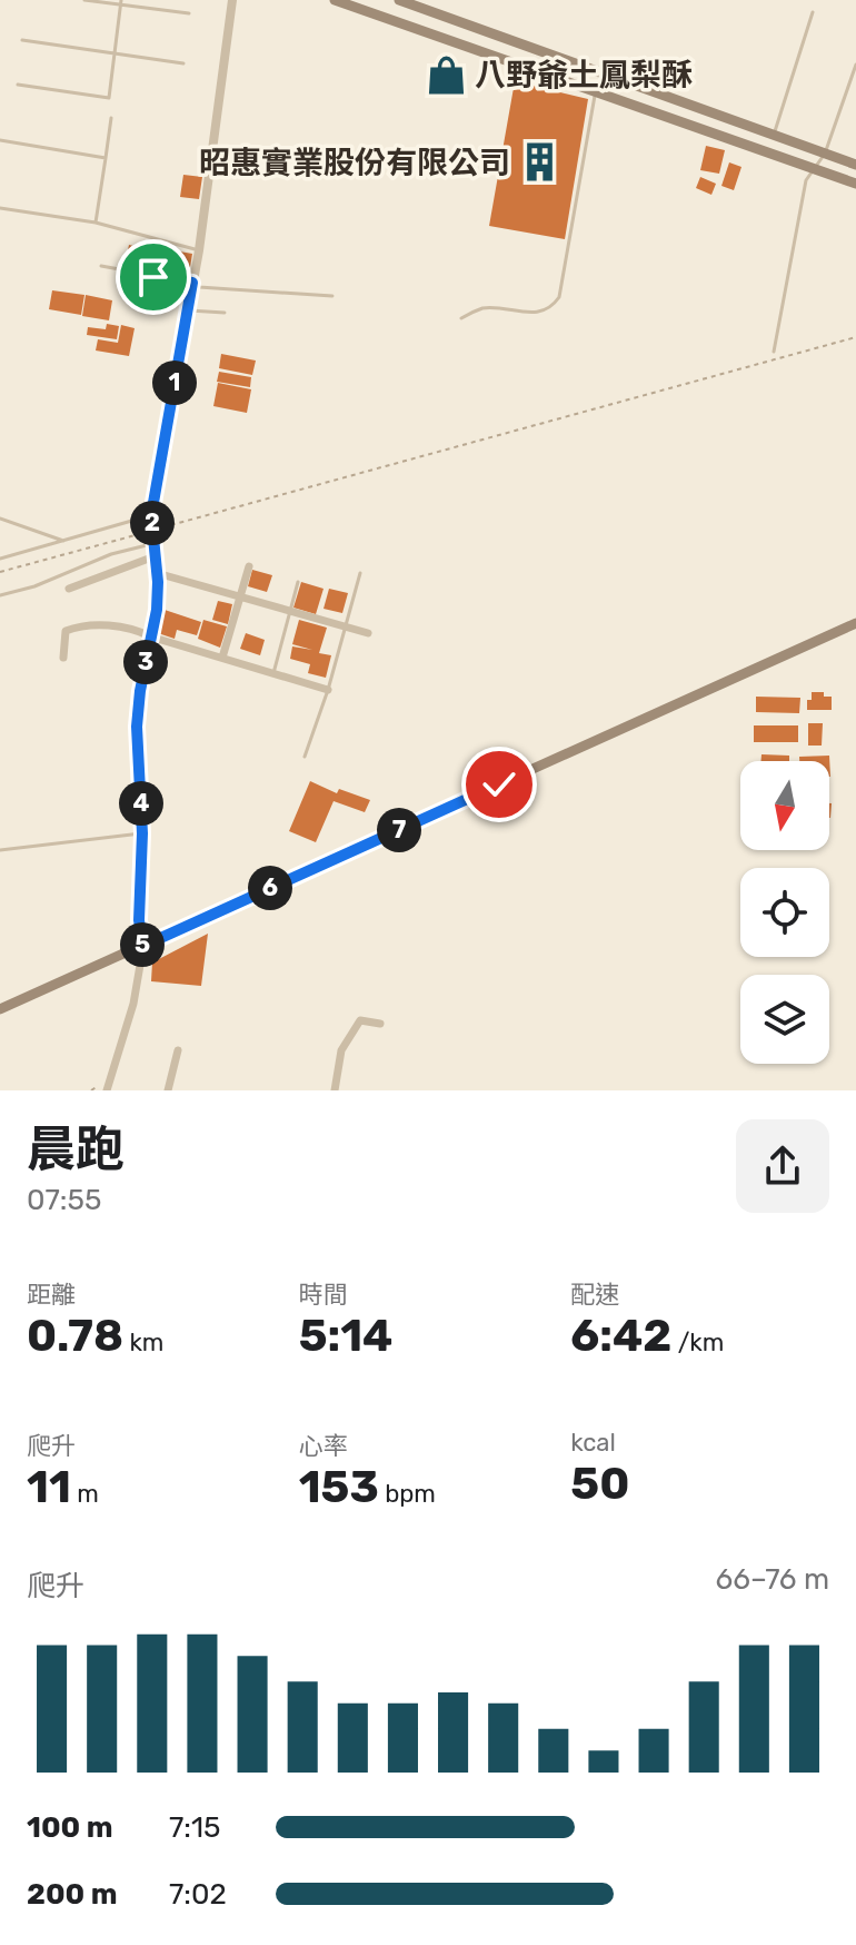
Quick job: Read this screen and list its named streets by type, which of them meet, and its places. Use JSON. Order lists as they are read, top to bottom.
{
  "places": {
    "shop": ["八野爺土鳳梨酥"],
    "building": ["昭惠實業股份有限公司"]
  },
  "north": "bottom",
  "page": {
    "pins": [
      "1",
      "2",
      "3",
      "4",
      "7",
      "6",
      "5"
    ],
    "heading": ["晨跑", "07:55"],
    "stats": [
      ["距離", "0.78 km"],
      ["時間", "5:14"],
      ["配速", "6:42 /km"],
      ["爬升", "11 m"],
      ["心率", "153 bpm"],
      ["kcal", "50"]
    ],
    "chart": ["爬升", "66–76 m"],
    "list": [
      {
        "name": "100 m",
        "note": "7:15"
      },
      {
        "name": "200 m",
        "note": "7:02"
      }
    ]
  }
}
